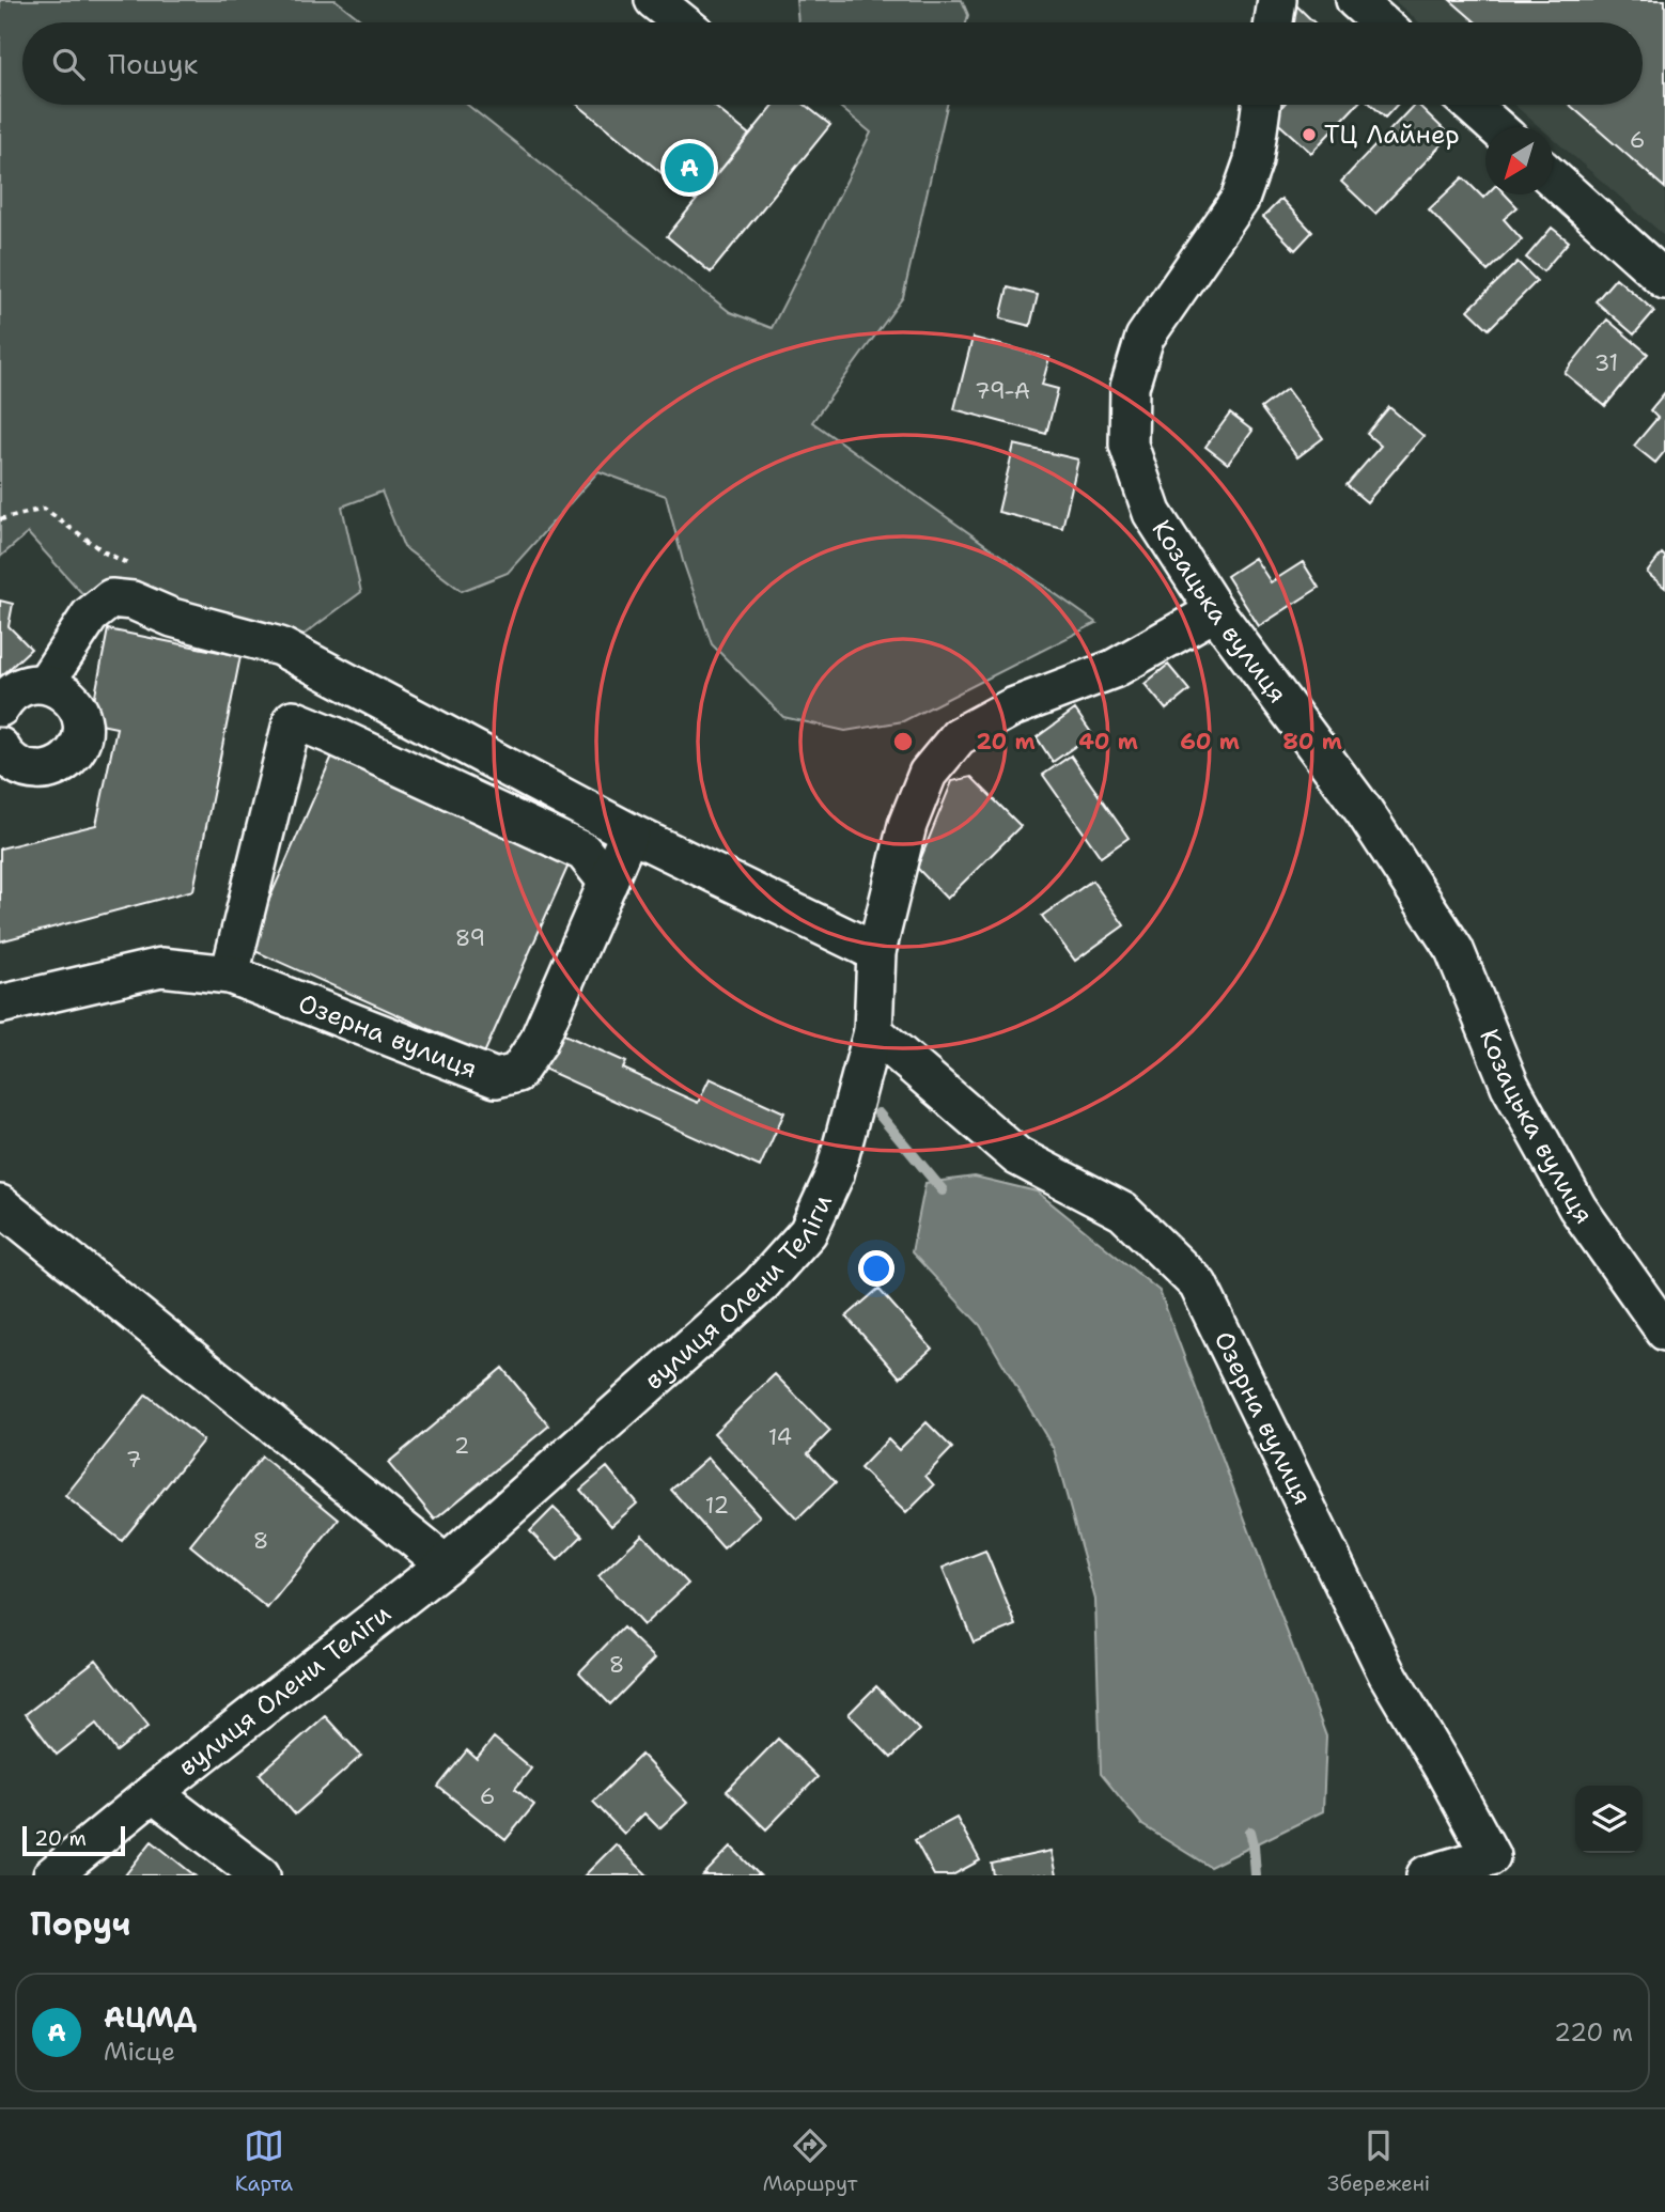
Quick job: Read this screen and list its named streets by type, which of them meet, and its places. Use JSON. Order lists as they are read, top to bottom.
{
  "streets": {
    "street": ["Козацька вулиця", "Озерна вулиця", "вулиця Олени Теліги"]
  },
  "crossings": [
    ["Козацька вулиця", "вулиця Олени Теліги"],
    ["Озерна вулиця", "вулиця Олени Теліги"]
  ],
  "places": ["ТЦ Лайнер"],
  "house_numbers": [
    "6",
    "31",
    "79-А",
    "89",
    "14",
    "2",
    "7",
    "12",
    "8",
    "8",
    "6"
  ],
  "scale_bar": "20 m",
  "north": "bottom left",
  "page": {
    "search": "Пошук",
    "pins": "A",
    "scale": "20 m",
    "heading": "Поруч",
    "list": [
      {
        "mark": "A",
        "name": "АЦМД",
        "note": "Місце",
        "value": "220 m"
      }
    ],
    "nav": ["Карта", "Маршрут", "Збережені"]
  },
  "rings": [
    "20 m",
    "40 m",
    "60 m",
    "80 m"
  ]
}
